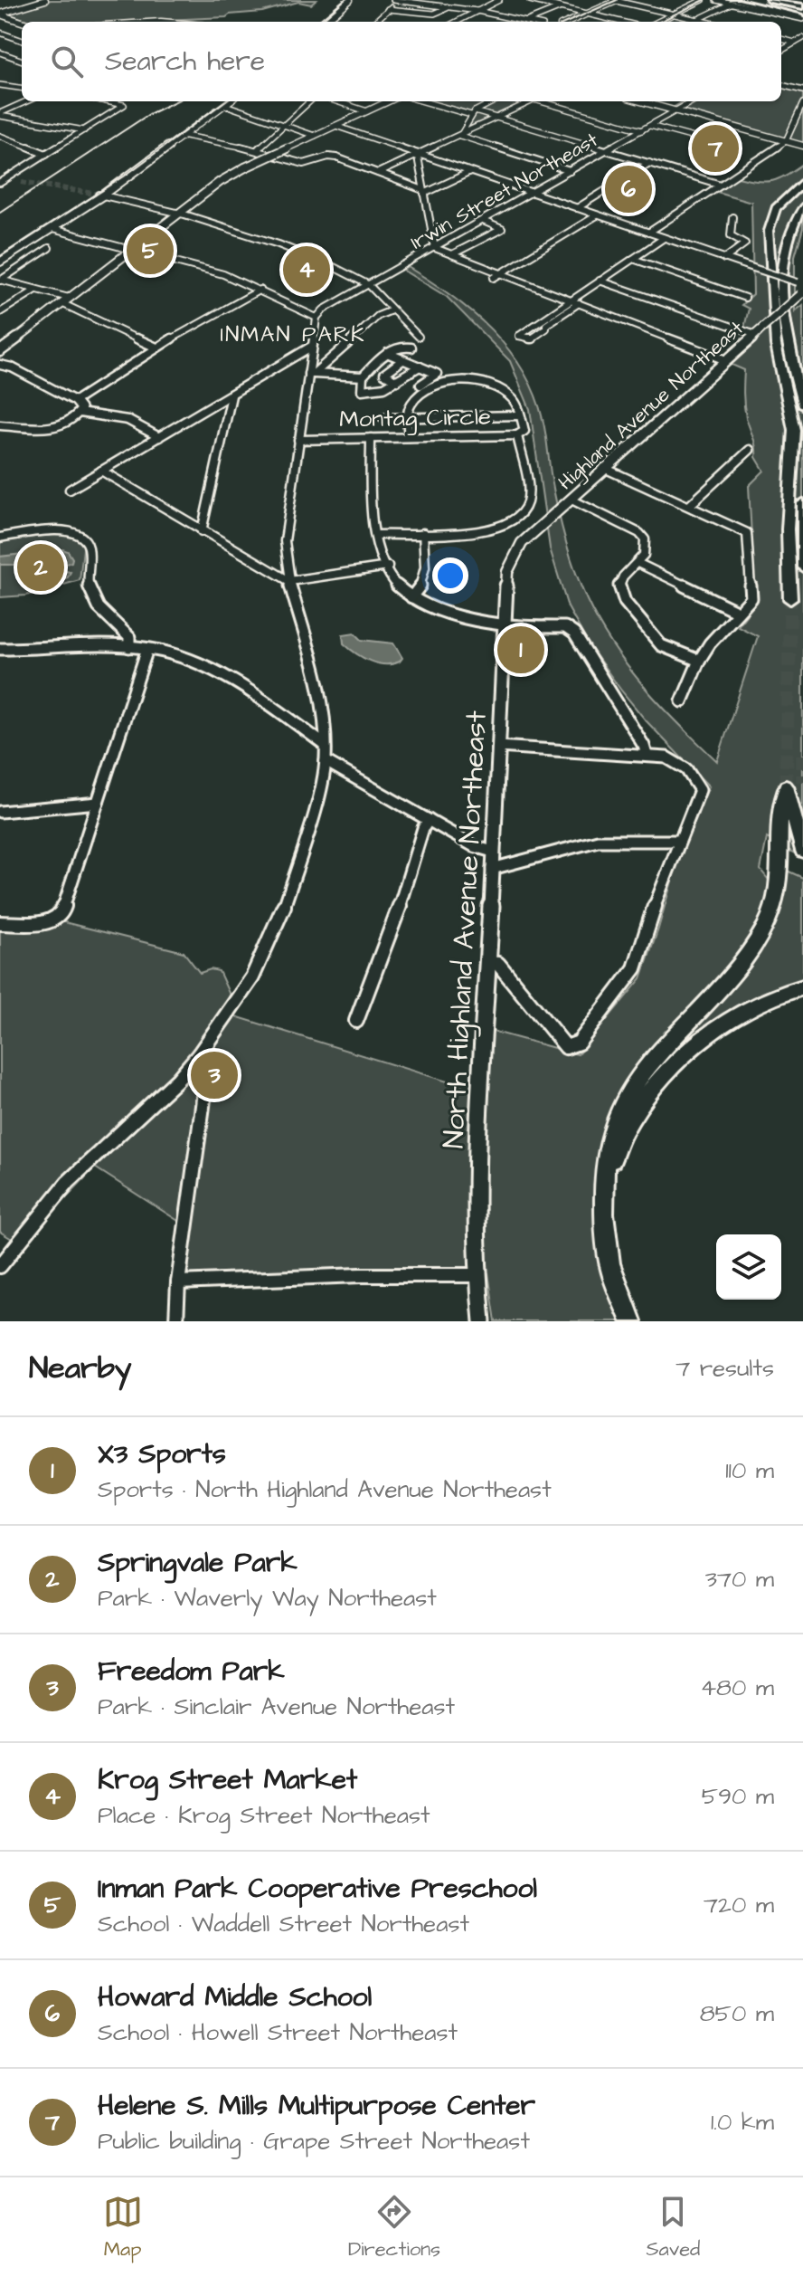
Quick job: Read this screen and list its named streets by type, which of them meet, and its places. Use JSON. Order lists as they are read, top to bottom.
{
  "streets": {
    "main road": ["Highland Avenue Northeast", "North Highland Avenue Northeast"],
    "street": ["Irwin Street Northeast", "Montag Circle"]
  },
  "crossings": [
    ["Highland Avenue Northeast", "North Highland Avenue Northeast"]
  ],
  "districts": ["INMAN PARK"],
  "page": {
    "search": "Search here",
    "pins": [
      "7",
      "6",
      "5",
      "4",
      "2",
      "1",
      "3"
    ],
    "heading": ["Nearby", "7 results"],
    "list": [
      {
        "mark": "1",
        "name": "X3 Sports",
        "note": "Sports · North Highland Avenue Northeast",
        "value": "110 m"
      },
      {
        "mark": "2",
        "name": "Springvale Park",
        "note": "Park · Waverly Way Northeast",
        "value": "370 m"
      },
      {
        "mark": "3",
        "name": "Freedom Park",
        "note": "Park · Sinclair Avenue Northeast",
        "value": "480 m"
      },
      {
        "mark": "4",
        "name": "Krog Street Market",
        "note": "Place · Krog Street Northeast",
        "value": "590 m"
      },
      {
        "mark": "5",
        "name": "Inman Park Cooperative Preschool",
        "note": "School · Waddell Street Northeast",
        "value": "720 m"
      },
      {
        "mark": "6",
        "name": "Howard Middle School",
        "note": "School · Howell Street Northeast",
        "value": "850 m"
      },
      {
        "mark": "7",
        "name": "Helene S. Mills Multipurpose Center",
        "note": "Public building · Grape Street Northeast",
        "value": "1.0 km"
      }
    ],
    "nav": ["Map", "Directions", "Saved"]
  }
}
